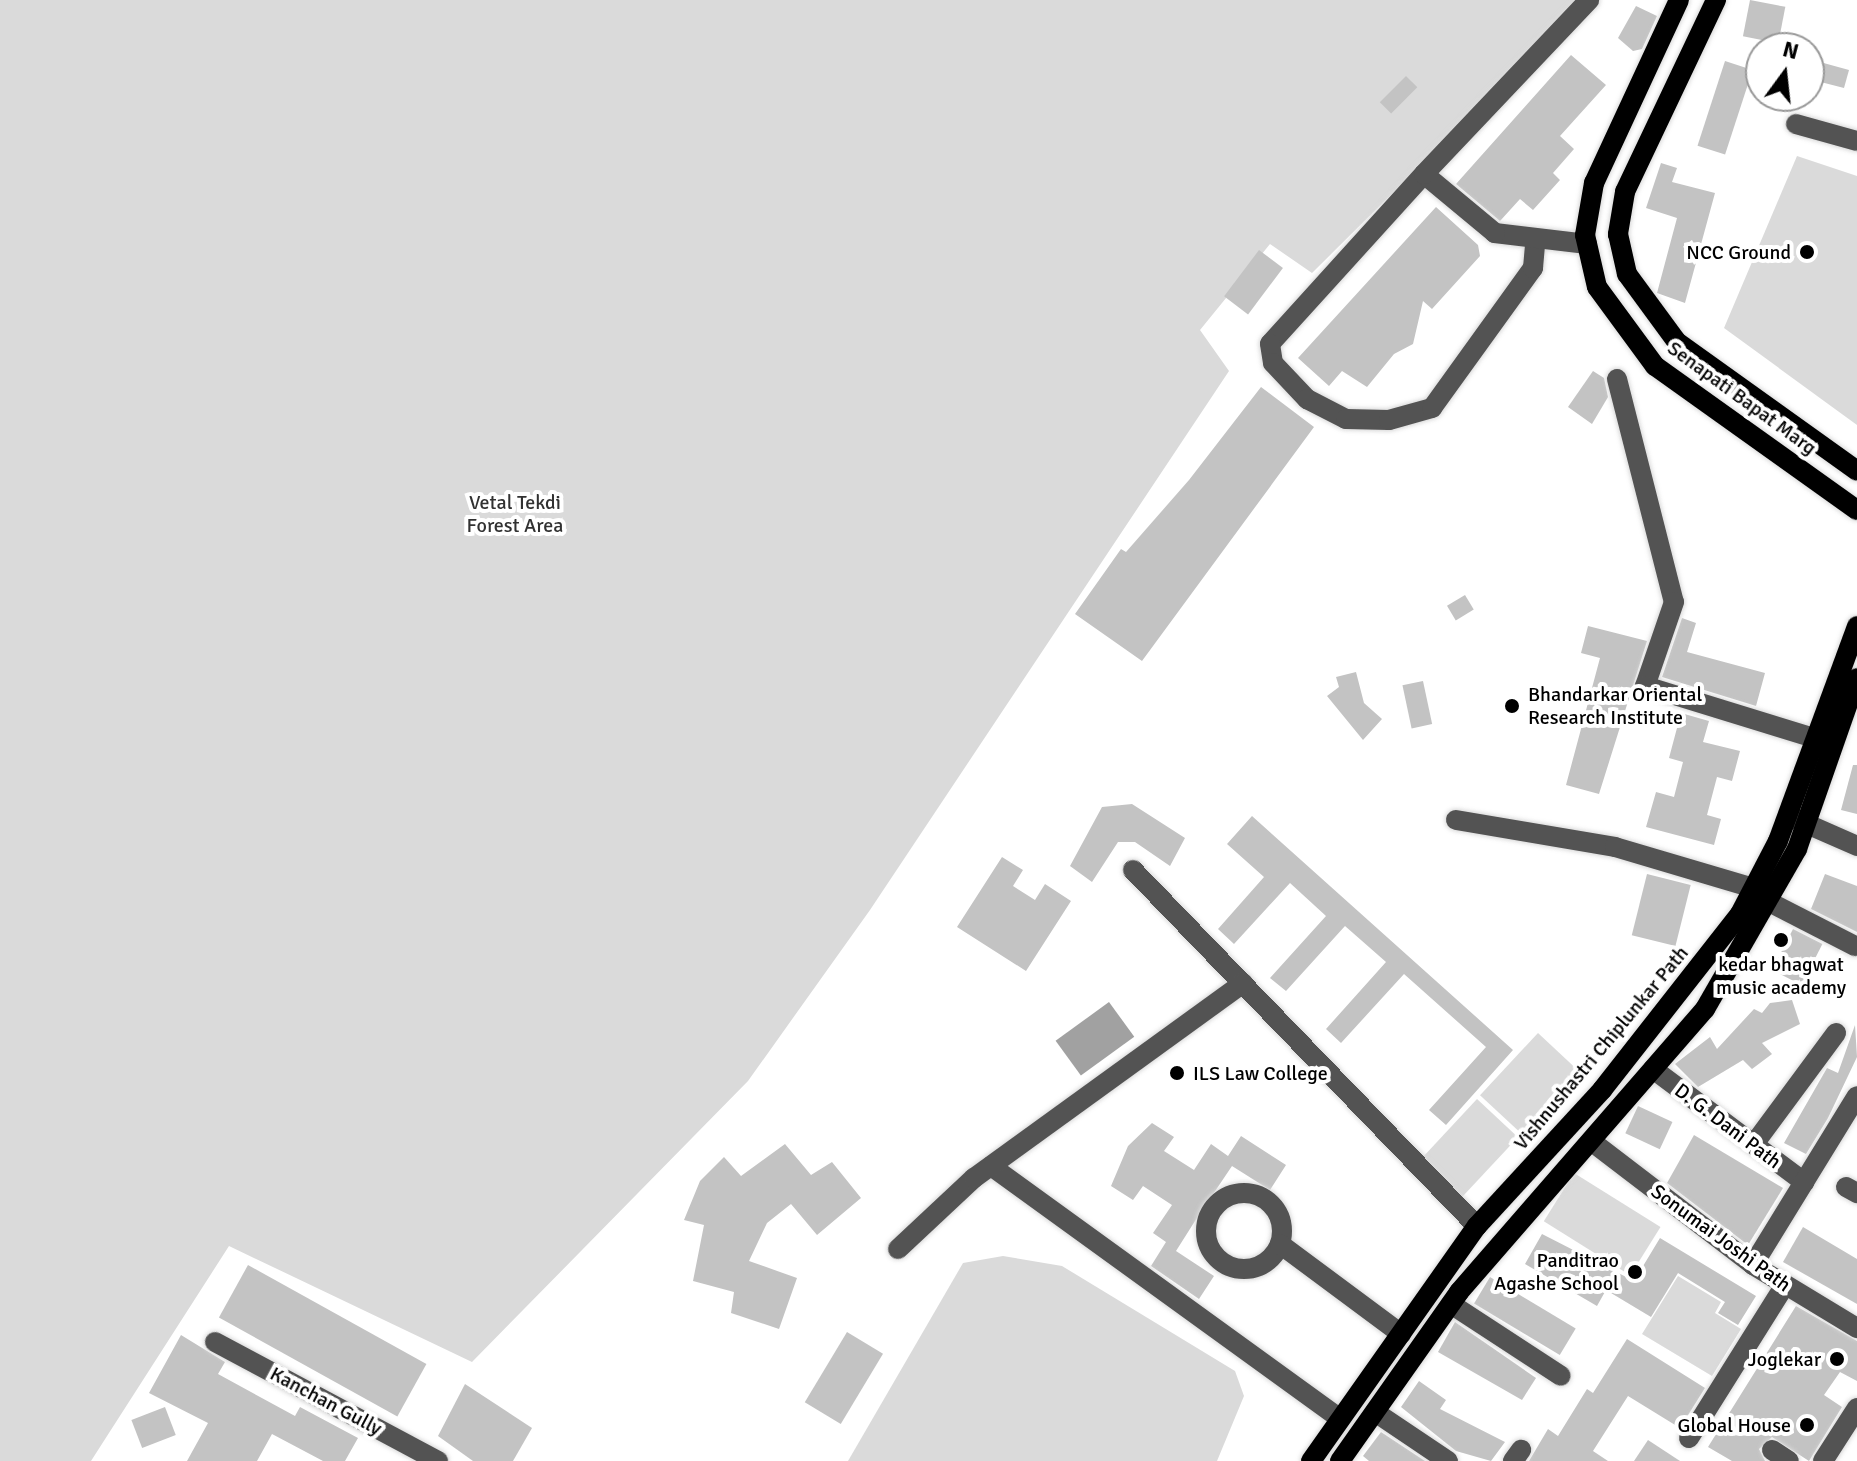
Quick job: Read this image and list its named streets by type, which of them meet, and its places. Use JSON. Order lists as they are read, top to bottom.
{
  "streets": {
    "main road": ["Senapati Bapat Marg", "Vishnushastri Chiplunkar Path"],
    "street": ["D. G. Dani Path", "Sonumai Joshi Path", "Kanchan Gully"]
  },
  "crossings": [
    ["Vishnushastri Chiplunkar Path", "D. G. Dani Path"],
    ["Vishnushastri Chiplunkar Path", "Sonumai Joshi Path"]
  ],
  "parks": ["Vetal Tekdi Forest Area"],
  "places": [
    "NCC Ground",
    "Bhandarkar Oriental Research Institute",
    "kedar bhagwat music academy",
    "ILS Law College",
    "Panditrao Agashe School",
    "Joglekar",
    "Global House"
  ],
  "north": "top"
}
